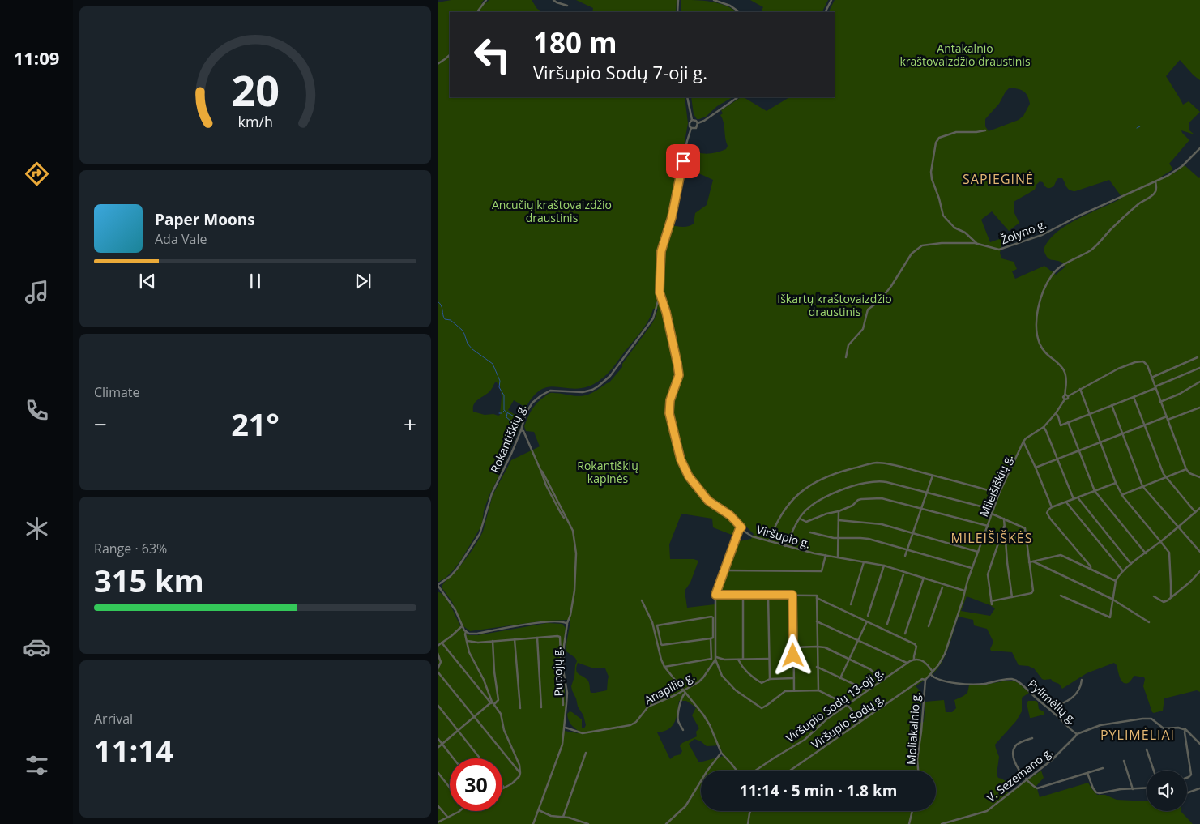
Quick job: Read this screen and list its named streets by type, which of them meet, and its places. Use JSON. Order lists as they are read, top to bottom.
{
  "streets": {
    "street": [
      "Žolyno g.",
      "Rokantiškių g.",
      "Mileišiškių g.",
      "Viršupio g.",
      "Pupojų g.",
      "Anapilio g.",
      "Pylimėlių g.",
      "Viršupio Sodų 13-oji g.",
      "Viršupio Sodų g.",
      "Moliakalnio g.",
      "V. Sezemano g."
    ]
  },
  "crossings": [
    ["Rokantiškių g.", "Viršupio g."],
    ["Rokantiškių g.", "Pupojų g."],
    ["Mileišiškių g.", "Viršupio g."],
    ["Mileišiškių g.", "Pylimėlių g."],
    ["Mileišiškių g.", "Viršupio Sodų g."],
    ["Mileišiškių g.", "Moliakalnio g."],
    ["Pupojų g.", "Anapilio g."],
    ["Pylimėlių g.", "V. Sezemano g."],
    ["Viršupio Sodų g.", "Moliakalnio g."]
  ],
  "districts": ["SAPIEGINĖ", "MILEIŠIŠKĖS", "PYLIMĖLIAI"],
  "parks": [
    "Antakalnio kraštovaizdžio draustinis",
    "Ancučių kraštovaizdžio draustinis",
    "Iškartų kraštovaizdžio draustinis",
    "Rokantiškių kapinės"
  ],
  "page": {
    "tabs": "11:09",
    "turn": ["180 m", "Viršupio Sodų 7-oji g."],
    "song": ["Paper Moons", "Ada Vale"],
    "tile": [
      "Climate",
      ["Range · 63%", "315 km"],
      ["Arrival", "11:14"]
    ],
    "heat": ["−", "21°", "+"],
    "limit": "30",
    "trip": "11:14 · 5 min · 1.8 km",
    "gauge": ["20", "km/h"]
  }
}
